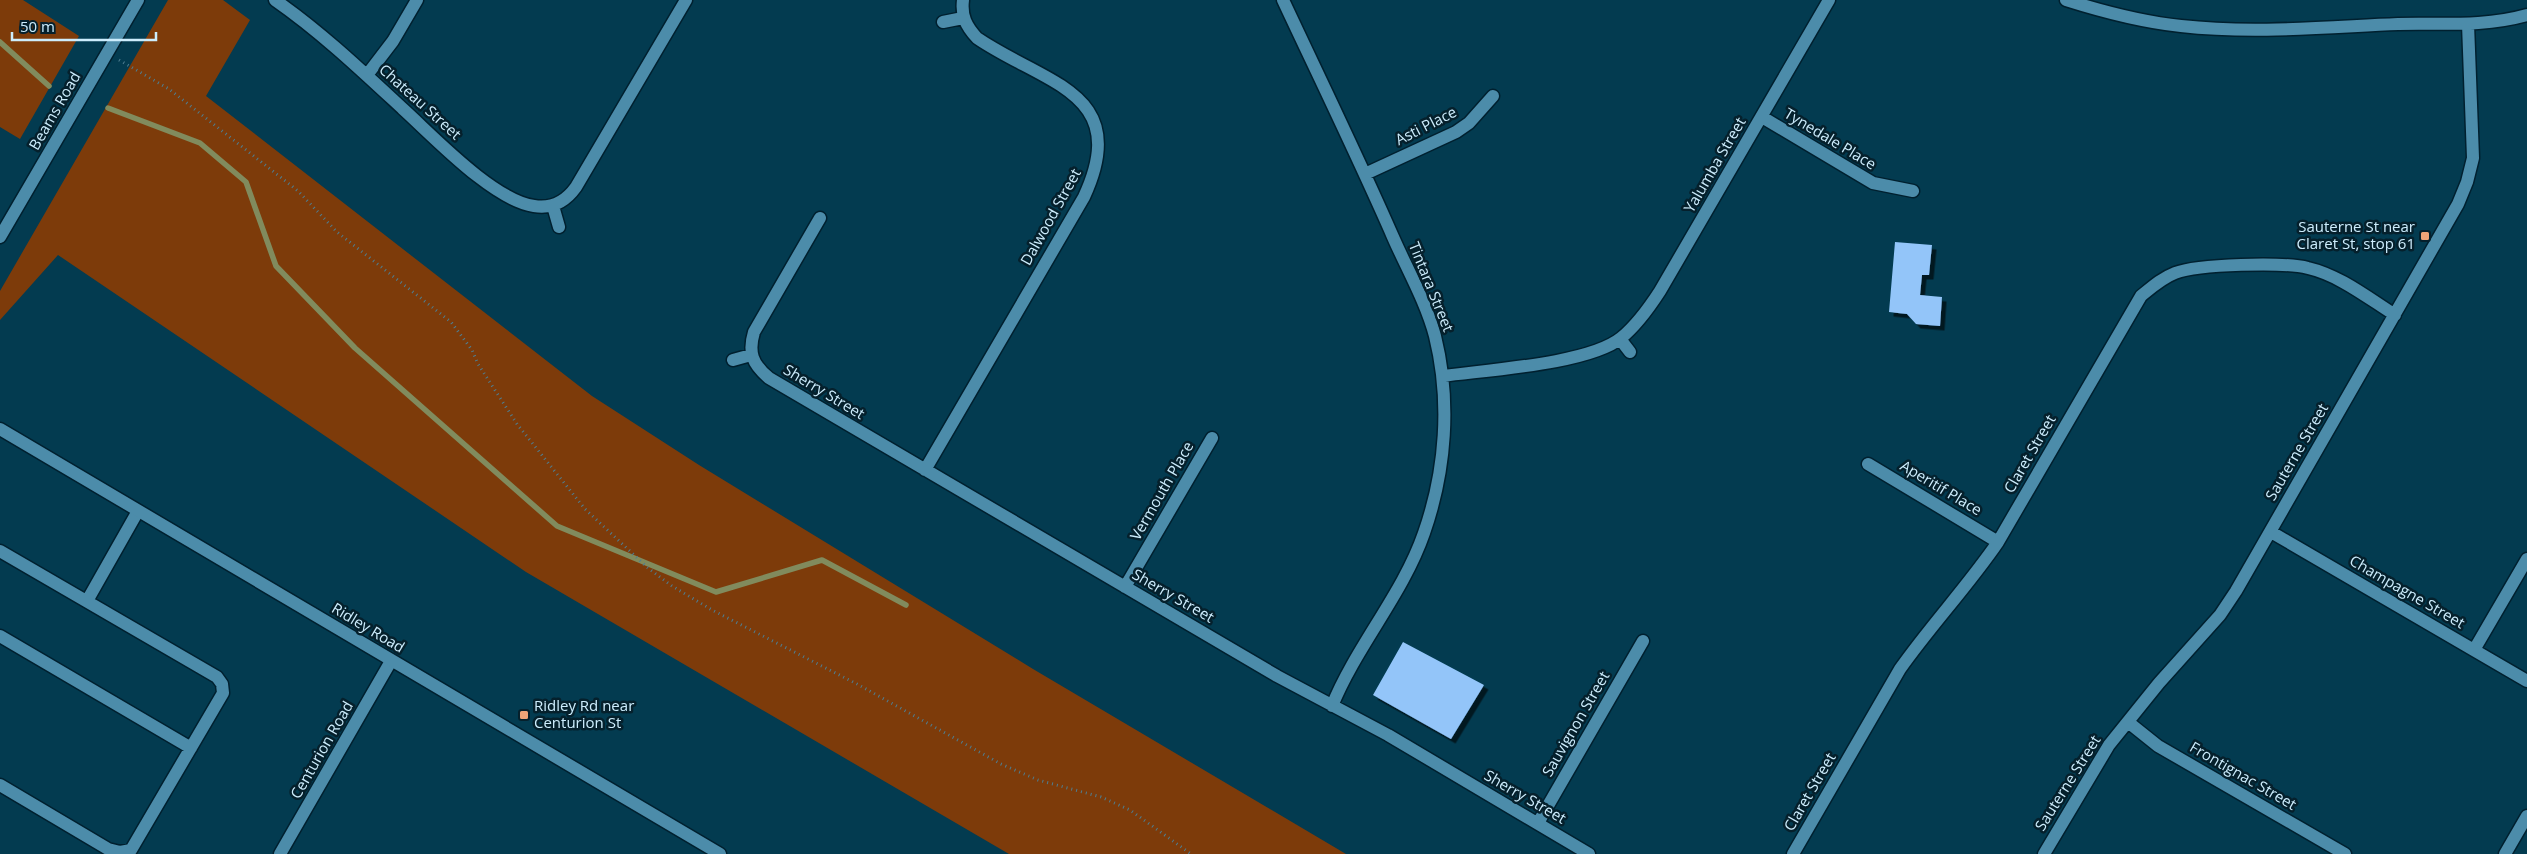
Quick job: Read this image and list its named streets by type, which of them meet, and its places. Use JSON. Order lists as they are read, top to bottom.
{
  "streets": {
    "street": [
      "Chateau Street",
      "Beams Road",
      "Asti Place",
      "Tynedale Place",
      "Yalumba Street",
      "Dalwood Street",
      "Tintara Street",
      "Sherry Street",
      "Sauterne Street",
      "Claret Street",
      "Aperitif Place",
      "Vermouth Place",
      "Champagne Street",
      "Ridley Road",
      "Sauvignon Street",
      "Centurion Road",
      "Frontignac Street"
    ]
  },
  "crossings": [
    ["Asti Place", "Tintara Street"],
    ["Tynedale Place", "Yalumba Street"],
    ["Yalumba Street", "Tintara Street"],
    ["Dalwood Street", "Sherry Street"],
    ["Tintara Street", "Sherry Street"],
    ["Sherry Street", "Vermouth Place"],
    ["Sherry Street", "Sauvignon Street"],
    ["Sauterne Street", "Claret Street"],
    ["Sauterne Street", "Champagne Street"],
    ["Sauterne Street", "Frontignac Street"],
    ["Claret Street", "Aperitif Place"],
    ["Ridley Road", "Centurion Road"]
  ],
  "places": {
    "transit": ["Sauterne St near Claret St, stop 61", "Ridley Rd near Centurion St"]
  },
  "scale_bar": "50 m"
}
